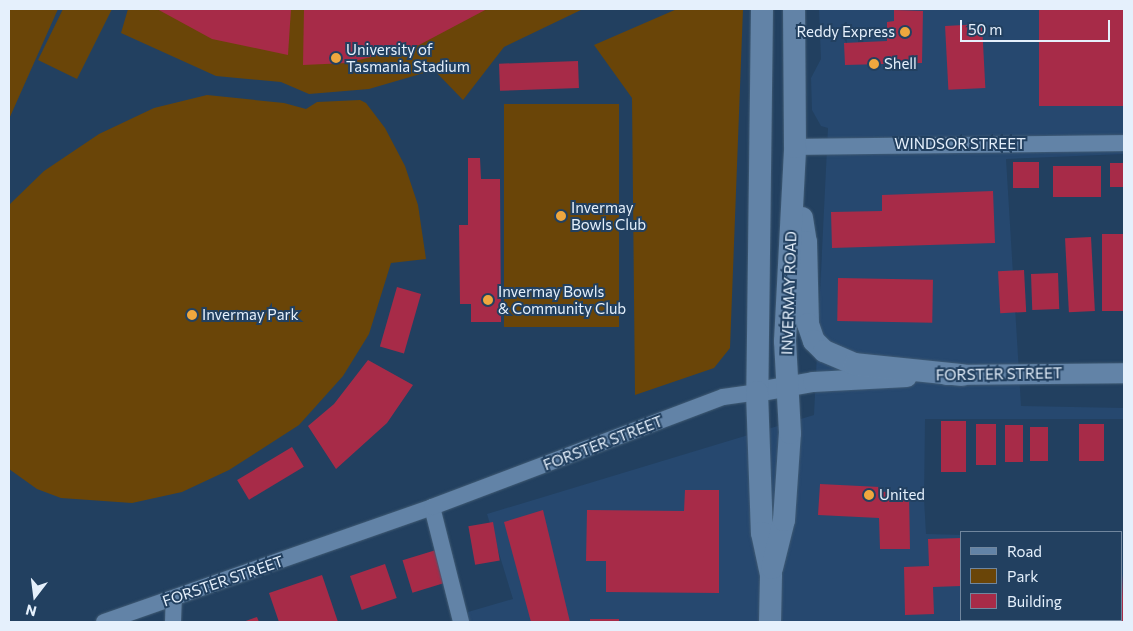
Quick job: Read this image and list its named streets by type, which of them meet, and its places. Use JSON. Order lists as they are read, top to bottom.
{
  "streets": {
    "main road": ["INVERMAY ROAD"],
    "street": ["WINDSOR STREET", "FORSTER STREET"]
  },
  "crossings": [
    ["WINDSOR STREET", "INVERMAY ROAD"],
    ["INVERMAY ROAD", "FORSTER STREET"]
  ],
  "places": [
    "Reddy Express",
    "University of Tasmania Stadium",
    "Shell",
    "Invermay Bowls Club",
    "Invermay Bowls & Community Club",
    "Invermay Park",
    "United"
  ],
  "legend": ["Road", "Park", "Building"],
  "scale_bar": "50 m",
  "north": "bottom"
}
